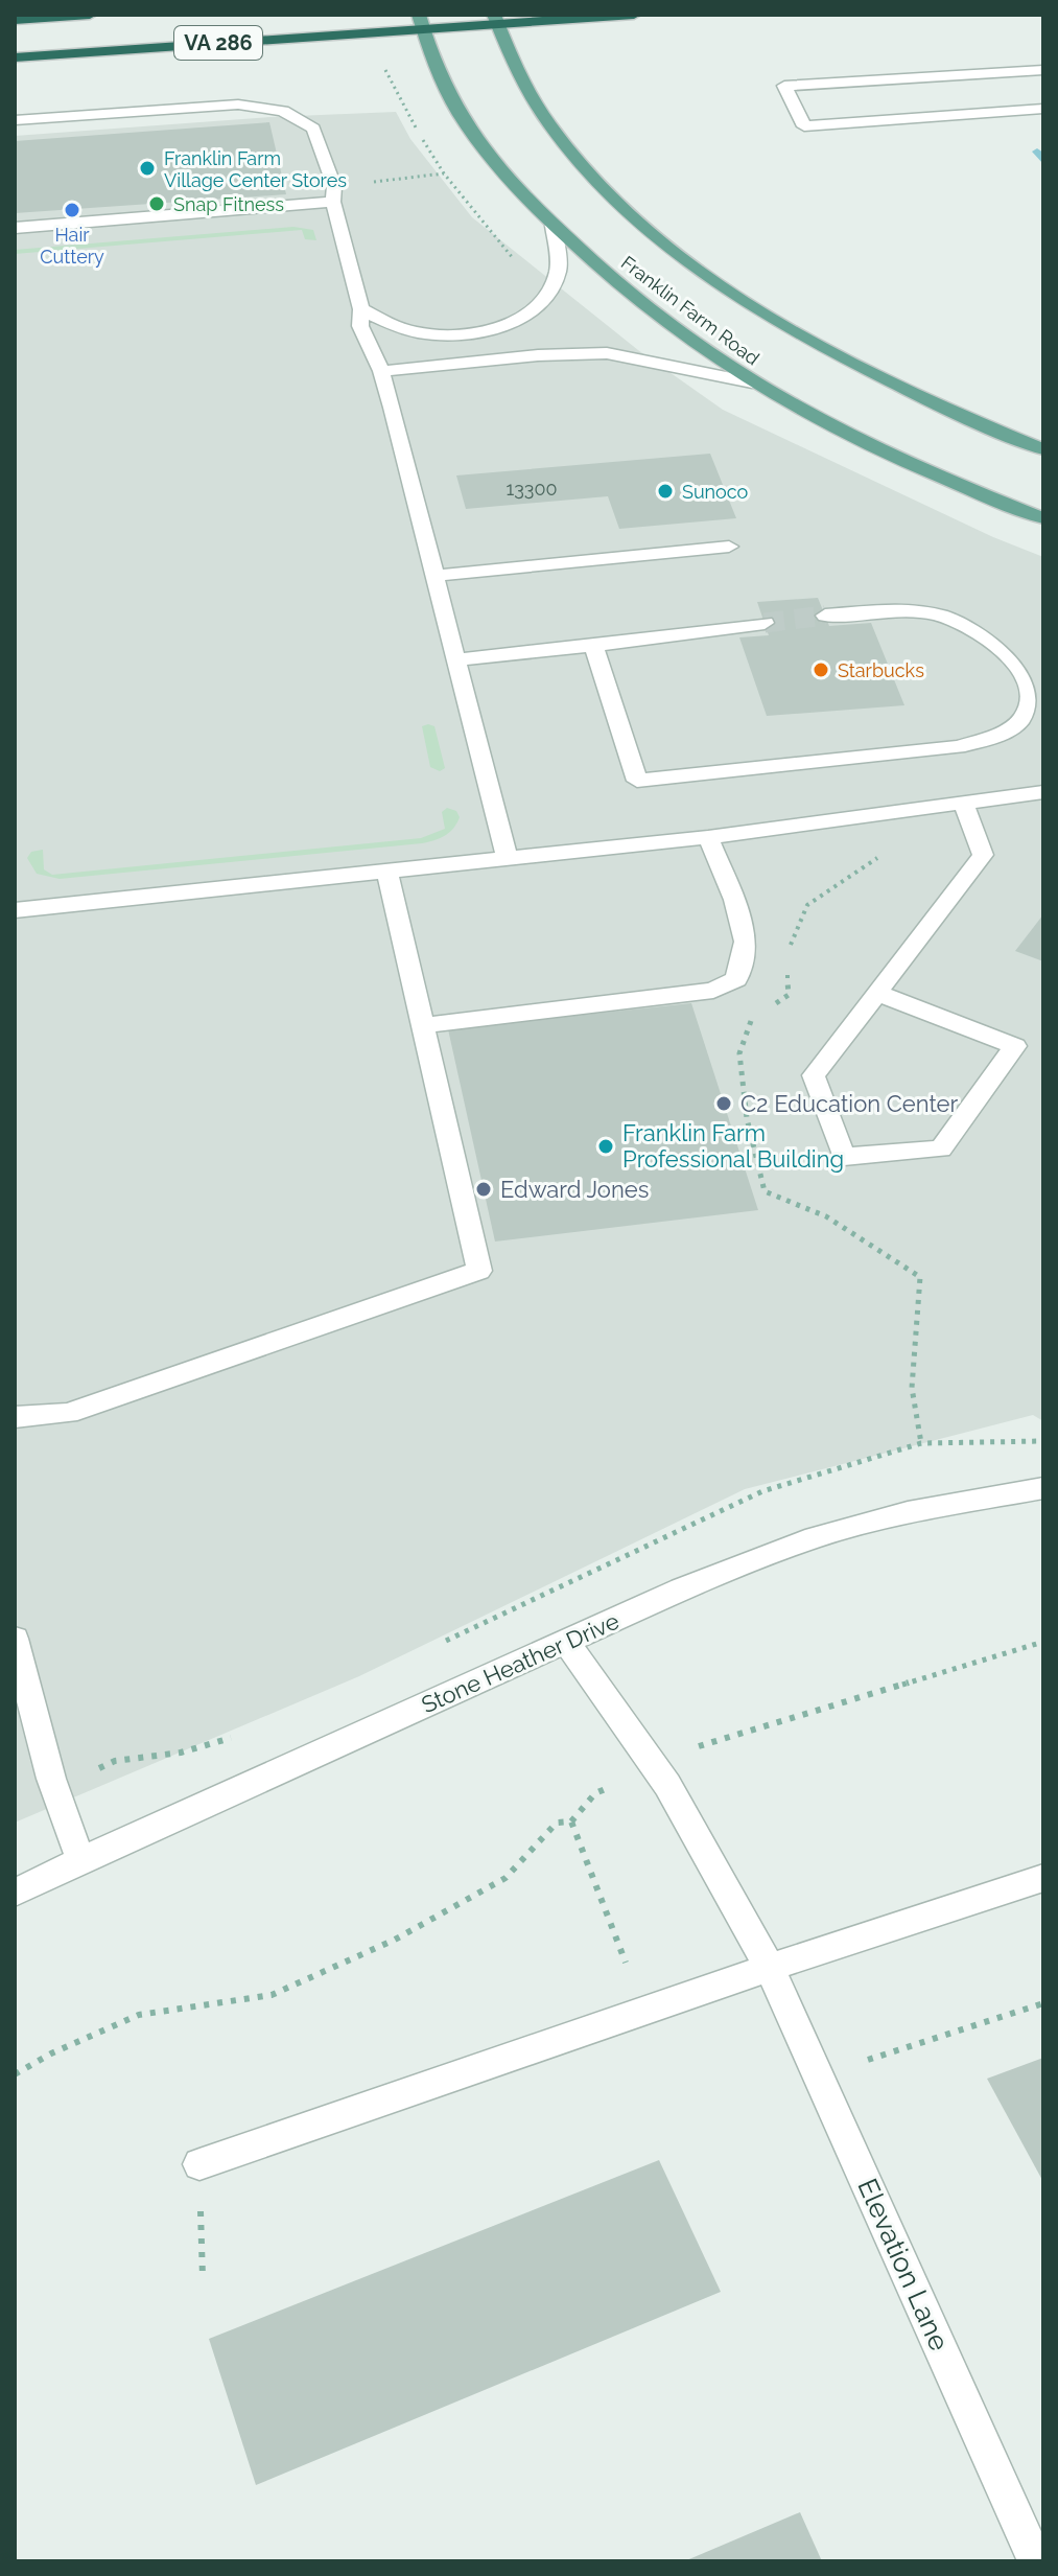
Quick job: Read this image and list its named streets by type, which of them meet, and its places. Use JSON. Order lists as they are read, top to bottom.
{
  "streets": {
    "highway": ["VA 286"],
    "main road": ["Franklin Farm Road"],
    "street": ["Stone Heather Drive", "Elevation Lane"]
  },
  "crossings": [
    ["VA 286", "Franklin Farm Road"],
    ["Stone Heather Drive", "Elevation Lane"]
  ],
  "places": [
    "Franklin Farm Village Center Stores",
    "Snap Fitness",
    "Hair Cuttery",
    "Sunoco",
    "Starbucks",
    "C2 Education Center",
    "Franklin Farm Professional Building",
    "Edward Jones"
  ],
  "house_numbers": ["13300"]
}
